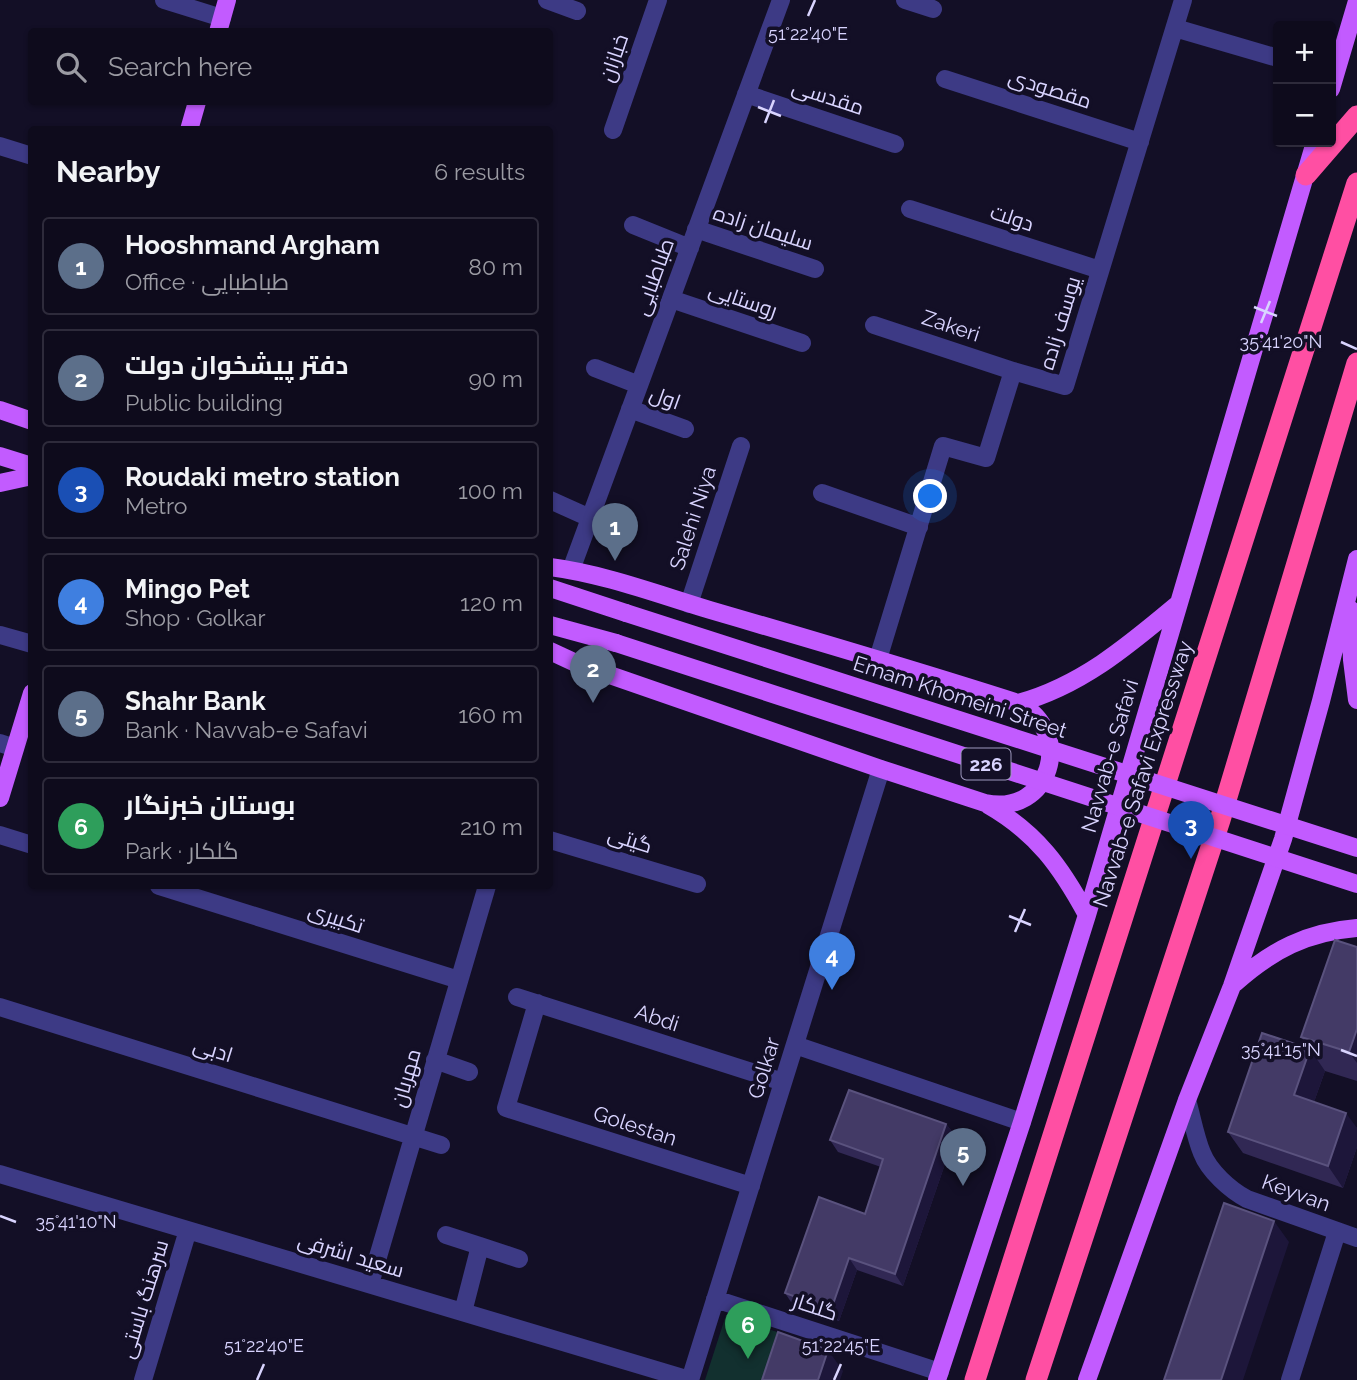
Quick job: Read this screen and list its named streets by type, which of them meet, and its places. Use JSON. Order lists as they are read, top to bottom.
{
  "streets": {
    "highway": ["Navvab-e Safavi Expressway"],
    "main road": ["Emam Khomeini Street", "Navvab-e Safavi", "226"],
    "street": [
      "خبازان",
      "مقصودی",
      "مقدسی",
      "دولت",
      "سلیمان زاده",
      "طباطبایی",
      "روستایی",
      "یوسف زاده",
      "Zakeri",
      "اول",
      "Salehi Niya",
      "گیتی",
      "تکبیری",
      "Abdi",
      "ادبی",
      "Golkar",
      "مهربان",
      "Golestan",
      "Keyvan",
      "سعید اشرفی",
      "سرهنگ باستی",
      "گلکار"
    ]
  },
  "crossings": [
    ["مقصودی", "یوسف زاده"],
    ["مقدسی", "طباطبایی"],
    ["دولت", "یوسف زاده"],
    ["سلیمان زاده", "طباطبایی"],
    ["طباطبایی", "روستایی"],
    ["طباطبایی", "اول"],
    ["یوسف زاده", "Zakeri"],
    ["Navvab-e Safavi", "گلکار"],
    ["تکبیری", "مهربان"],
    ["Abdi", "Golkar"],
    ["Abdi", "Golestan"],
    ["ادبی", "مهربان"],
    ["Golkar", "Golestan"],
    ["Golkar", "سعید اشرفی"],
    ["Golkar", "گلکار"],
    ["مهربان", "سعید اشرفی"],
    ["سعید اشرفی", "سرهنگ باستی"]
  ],
  "page": {
    "map_buttons": ["+", "−"],
    "search": "Search here",
    "heading": ["Nearby", "6 results"],
    "list": [
      {
        "mark": "1",
        "name": "Hooshmand Argham",
        "note": "Office · طباطبایی",
        "value": "80 m"
      },
      {
        "mark": "2",
        "name": "دفتر پیشخوان دولت",
        "note": "Public building",
        "value": "90 m"
      },
      {
        "mark": "3",
        "name": "Roudaki metro station",
        "note": "Metro",
        "value": "100 m"
      },
      {
        "mark": "4",
        "name": "Mingo Pet",
        "note": "Shop · Golkar",
        "value": "120 m"
      },
      {
        "mark": "5",
        "name": "Shahr Bank",
        "note": "Bank · Navvab-e Safavi",
        "value": "160 m"
      },
      {
        "mark": "6",
        "name": "بوستان خبرنگار",
        "note": "Park · گلکار",
        "value": "210 m"
      }
    ],
    "pins": [
      "1",
      "2",
      "3",
      "4",
      "5",
      "6"
    ]
  },
  "coordinates": [
    "51°22'40\"E",
    "35°41'20\"N",
    "35°41'15\"N",
    "35°41'10\"N",
    "51°22'45\"E"
  ]
}
